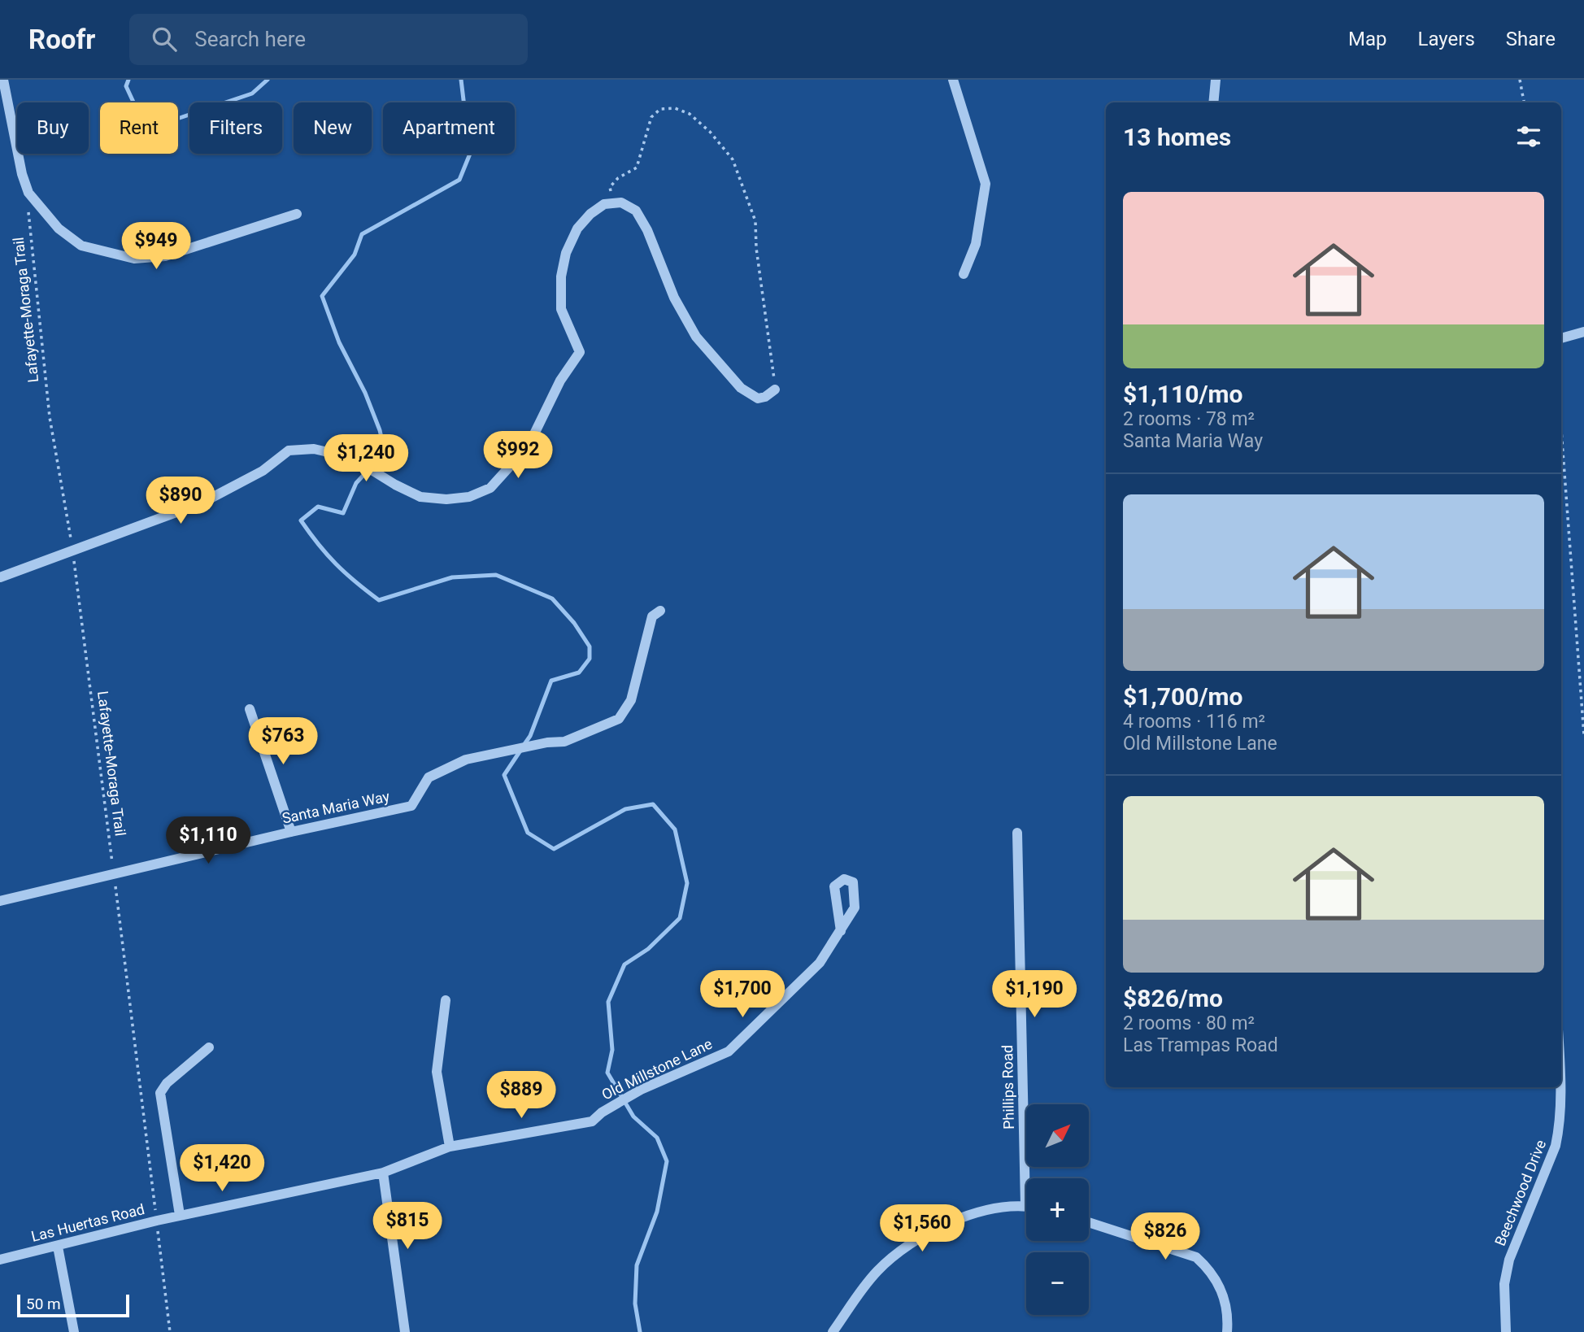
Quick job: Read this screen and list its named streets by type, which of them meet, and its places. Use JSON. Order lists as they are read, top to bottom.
{
  "streets": {
    "street": [
      "Santa Maria Way",
      "Old Millstone Lane",
      "Phillips Road",
      "Beechwood Drive",
      "Las Huertas Road"
    ],
    "path": ["Lafayette-Moraga Trail"]
  },
  "crossings": [
    ["Lafayette-Moraga Trail", "Santa Maria Way"],
    ["Lafayette-Moraga Trail", "Las Huertas Road"],
    ["Old Millstone Lane", "Las Huertas Road"]
  ],
  "scale_bar": "50 m",
  "north": "top right",
  "page": {
    "header": "Roofr",
    "search": "Search here",
    "nav": ["Map", "Layers", "Share"],
    "chip": [
      "Buy",
      "Rent",
      "Filters",
      "New",
      "Apartment"
    ],
    "heading": "13 homes",
    "list": [
      {
        "name": "$1,110/mo",
        "note": "2 rooms · 78 m² · Santa Maria Way"
      },
      {
        "name": "$1,700/mo",
        "note": "4 rooms · 116 m² · Old Millstone Lane"
      },
      {
        "name": "$826/mo",
        "note": "2 rooms · 80 m² · Las Trampas Road"
      }
    ],
    "price": [
      "$949",
      "$992",
      "$1,240",
      "$890",
      "$763",
      "$1,110",
      "$1,700",
      "$1,190",
      "$889",
      "$1,420",
      "$815",
      "$1,560",
      "$826"
    ],
    "map_buttons": ["+", "−"],
    "scale": "50 m"
  }
}
